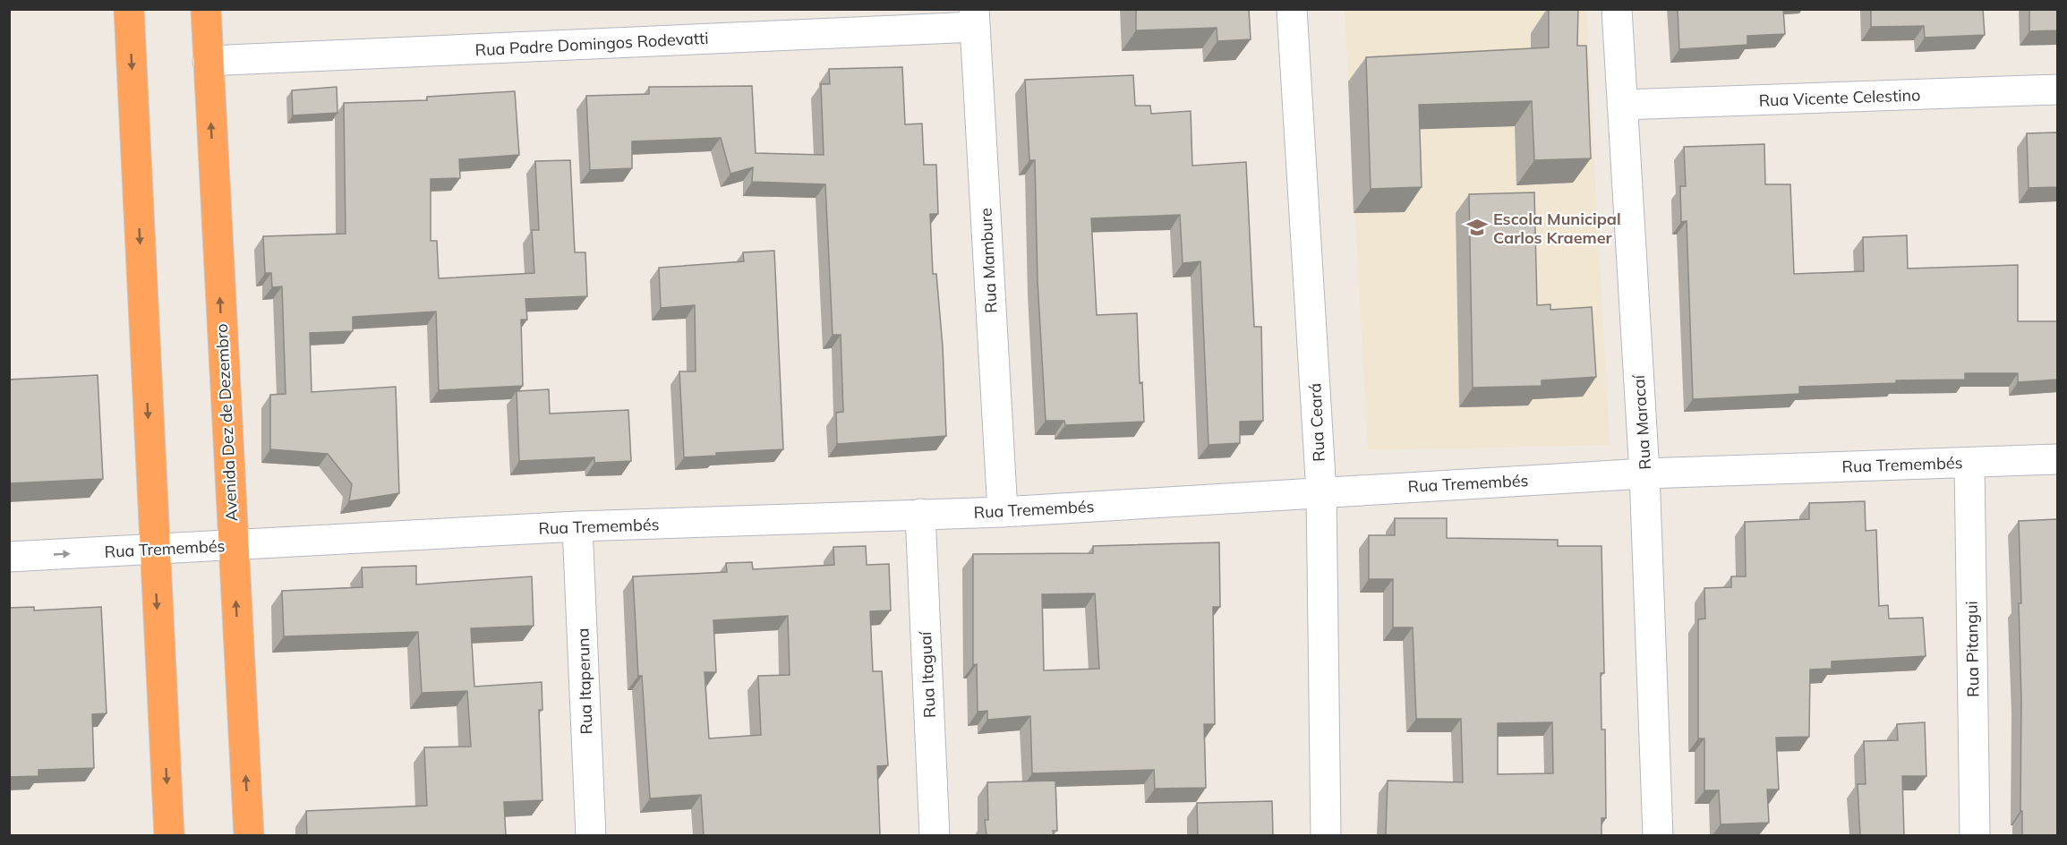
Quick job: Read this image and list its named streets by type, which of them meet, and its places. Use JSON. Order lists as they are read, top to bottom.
{
  "streets": {
    "highway": ["Avenida Dez de Dezembro"],
    "street": [
      "Rua Padre Domingos Rodevatti",
      "Rua Vicente Celestino",
      "Rua Mambure",
      "Rua Ceará",
      "Rua Maracaí",
      "Rua Tremembés",
      "Rua Pitangui",
      "Rua Itaguaí",
      "Rua Itaperuna"
    ]
  },
  "crossings": [
    ["Rua Padre Domingos Rodevatti", "Rua Mambure"],
    ["Rua Padre Domingos Rodevatti", "Avenida Dez de Dezembro"],
    ["Rua Vicente Celestino", "Rua Maracaí"],
    ["Rua Mambure", "Rua Tremembés"],
    ["Avenida Dez de Dezembro", "Rua Tremembés"],
    ["Rua Ceará", "Rua Tremembés"],
    ["Rua Maracaí", "Rua Tremembés"],
    ["Rua Tremembés", "Rua Pitangui"],
    ["Rua Tremembés", "Rua Itaguaí"],
    ["Rua Tremembés", "Rua Itaperuna"]
  ],
  "places": {
    "school or university": ["Escola Municipal Carlos Kraemer"]
  }
}
